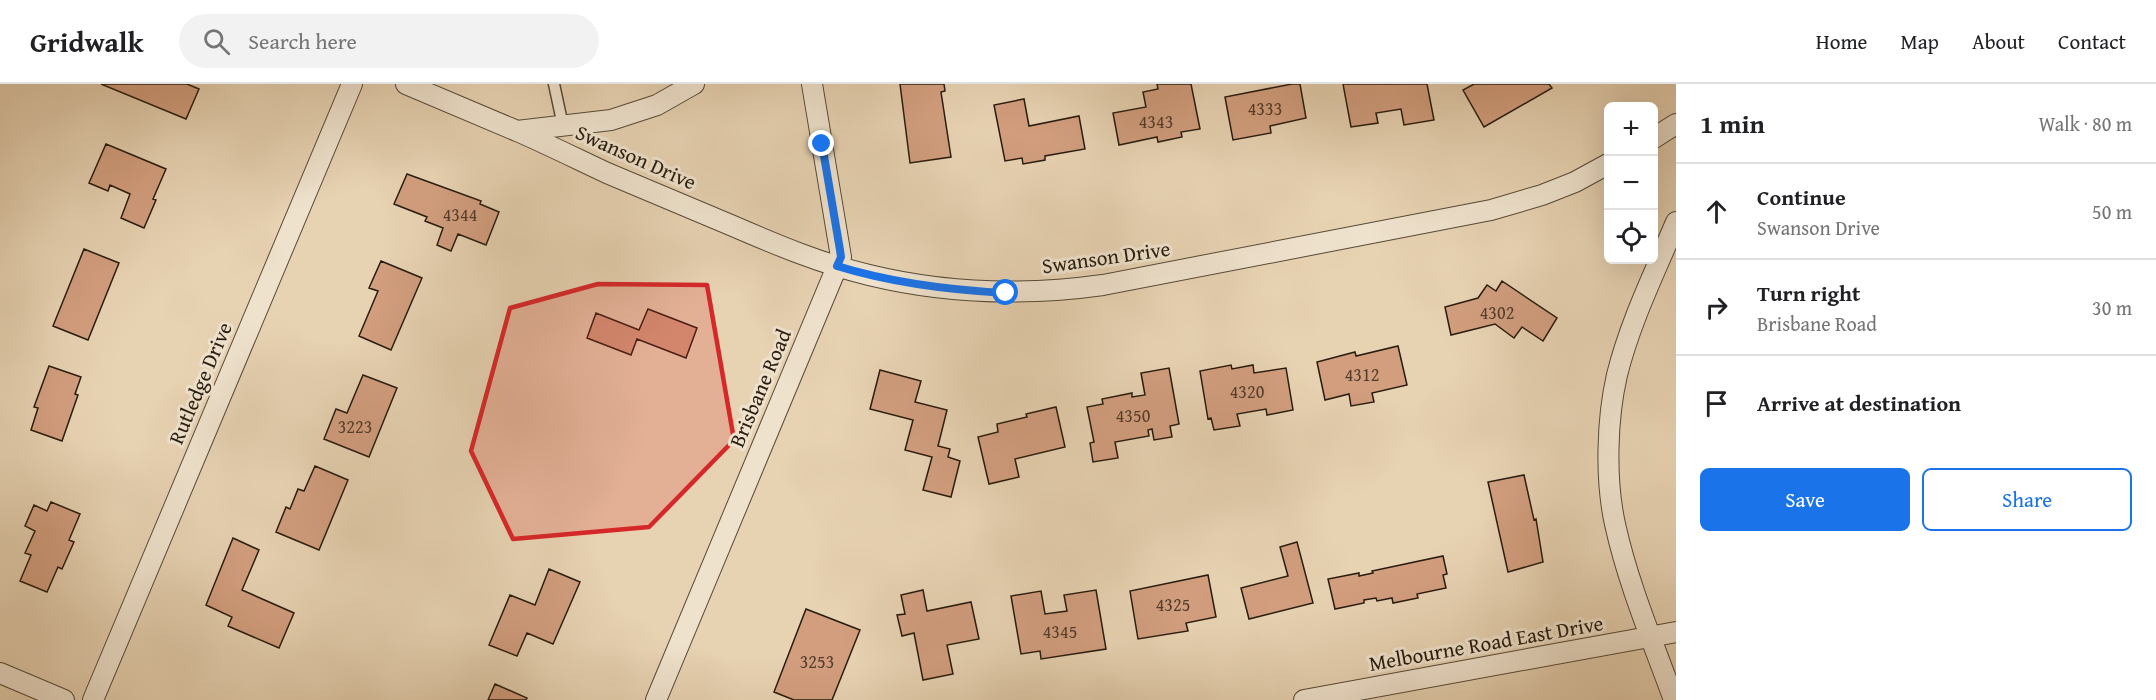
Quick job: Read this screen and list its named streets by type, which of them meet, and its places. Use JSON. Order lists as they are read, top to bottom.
{
  "streets": {
    "street": [
      "Swanson Drive",
      "Rutledge Drive",
      "Brisbane Road",
      "Melbourne Road East Drive"
    ]
  },
  "crossings": [
    ["Swanson Drive", "Brisbane Road"]
  ],
  "house_numbers": [
    "4333",
    "4343",
    "4344",
    "4302",
    "4312",
    "4320",
    "4350",
    "3223",
    "4325",
    "4345",
    "3253"
  ],
  "page": {
    "header": "Gridwalk",
    "search": "Search here",
    "nav": [
      "Home",
      "Map",
      "About",
      "Contact"
    ],
    "heading": ["1 min", "Walk · 80 m"],
    "map_buttons": ["+", "−"],
    "list": [
      ["Continue", "Swanson Drive", "50 m"],
      ["Turn right", "Brisbane Road", "30 m"],
      "Arrive at destination"
    ],
    "buttons": ["Save", "Share"]
  }
}
